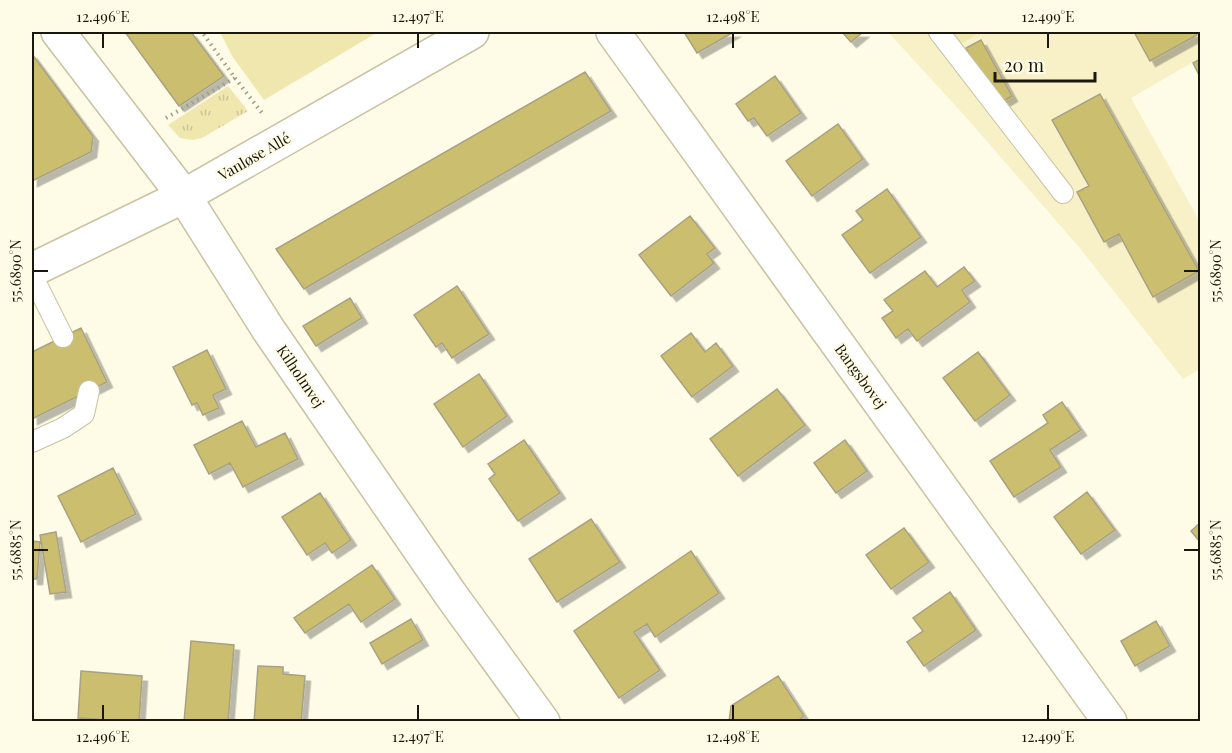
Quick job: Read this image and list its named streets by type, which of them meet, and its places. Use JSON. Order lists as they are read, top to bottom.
{
  "streets": {
    "street": ["Vanløse Allé", "Kilholmvej", "Bangsbovej"]
  },
  "crossings": [
    ["Vanløse Allé", "Kilholmvej"]
  ],
  "scale_bar": "20 m",
  "coordinates": [
    "12.496°E",
    "12.497°E",
    "12.498°E",
    "12.499°E",
    "55.6890°N",
    "55.6885°N"
  ]
}
